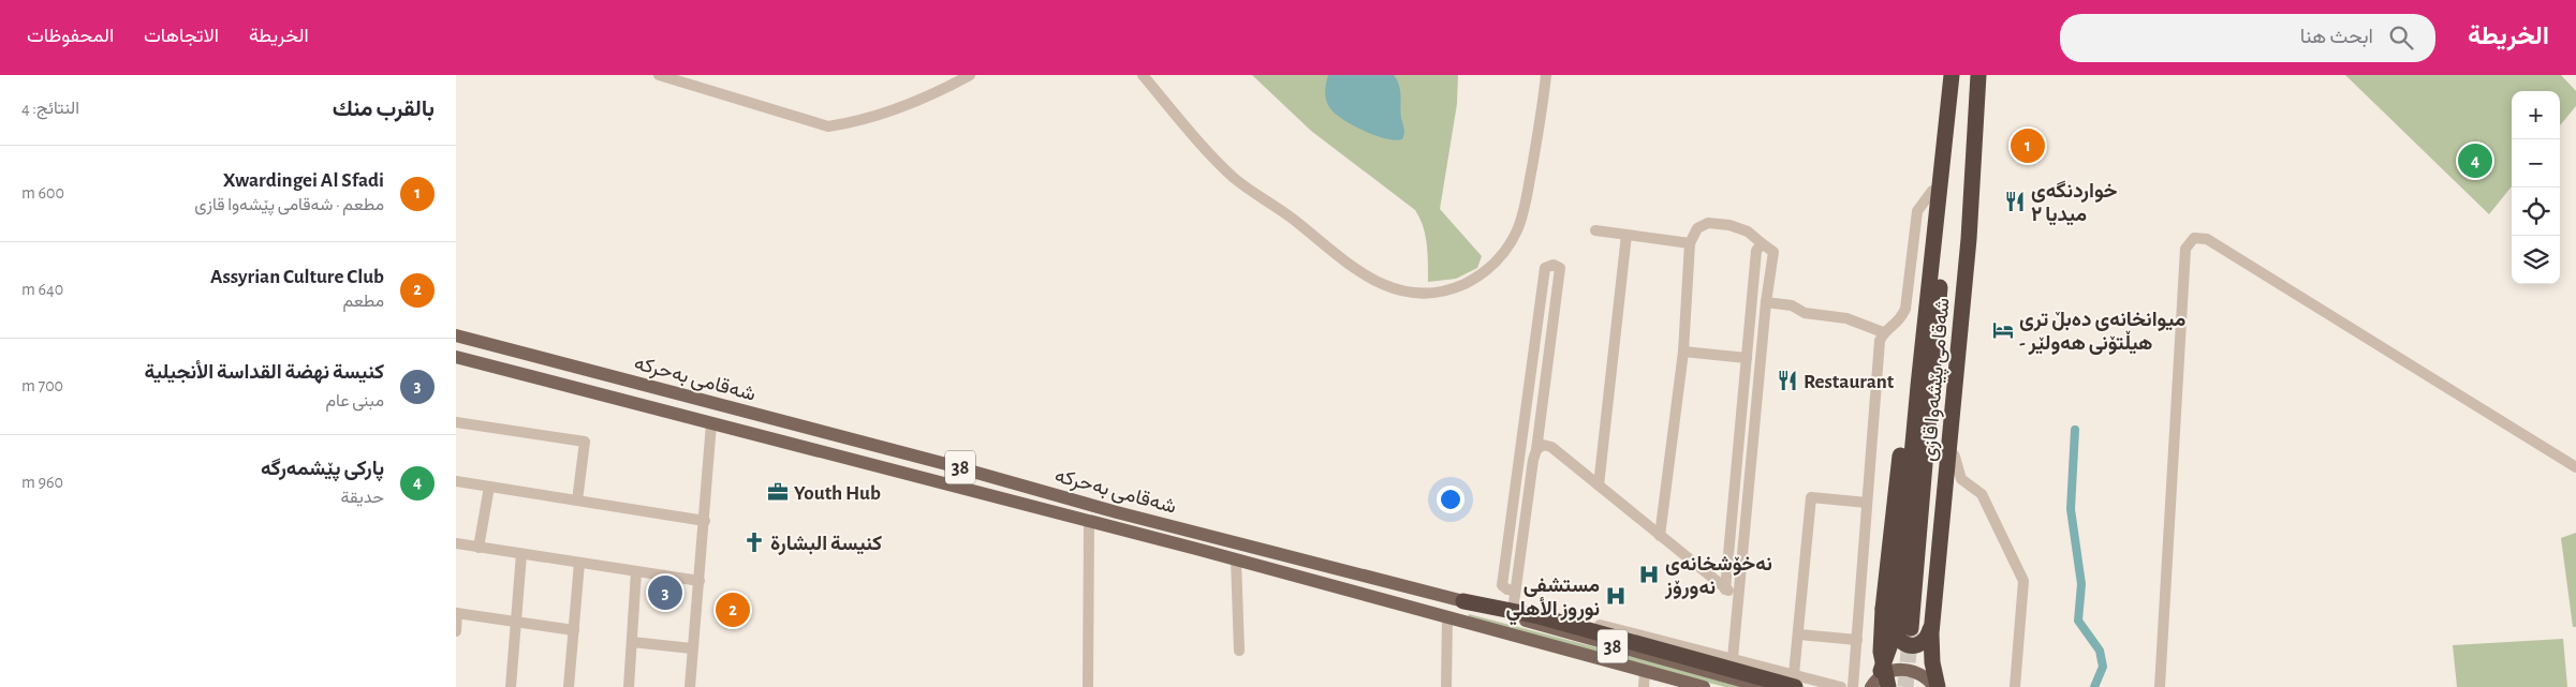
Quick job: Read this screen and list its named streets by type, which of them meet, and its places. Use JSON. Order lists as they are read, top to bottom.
{
  "streets": {
    "highway": ["شەقامی پێشەوا قازی"],
    "main road": ["شەقامی بەحرکە", "38"]
  },
  "places": {
    "restaurant": ["خواردنگەی میدیا ٢", "Restaurant"],
    "hotel": ["میوانخانەی دەبڵ تری - هیڵتۆنی هەولێر"],
    "office": ["Youth Hub"],
    "church": ["كنيسة البشارة"],
    "hospital": ["نەخۆشخانەی نەورۆز", "مستشفى نوروز الأهلي"]
  },
  "page": {
    "header": "الخريطة",
    "search": "ابحث هنا",
    "nav": ["الخريطة", "الاتجاهات", "المحفوظات"],
    "heading": ["بالقرب منك", "النتائج: 4"],
    "map_buttons": ["+", "−"],
    "pins": [
      "1",
      "4",
      "3",
      "2"
    ],
    "list": [
      {
        "mark": "1",
        "name": "Xwardingei Al Sfadi",
        "note": "مطعم · شەقامی پێشەوا قازی",
        "value": "600 m"
      },
      {
        "mark": "2",
        "name": "Assyrian Culture Club",
        "note": "مطعم",
        "value": "640 m"
      },
      {
        "mark": "3",
        "name": "كنيسة نهضة القداسة الأنجيلية",
        "note": "مبنى عام",
        "value": "700 m"
      },
      {
        "mark": "4",
        "name": "پارکی پێشمەرگە",
        "note": "حديقة",
        "value": "960 m"
      }
    ]
  }
}
